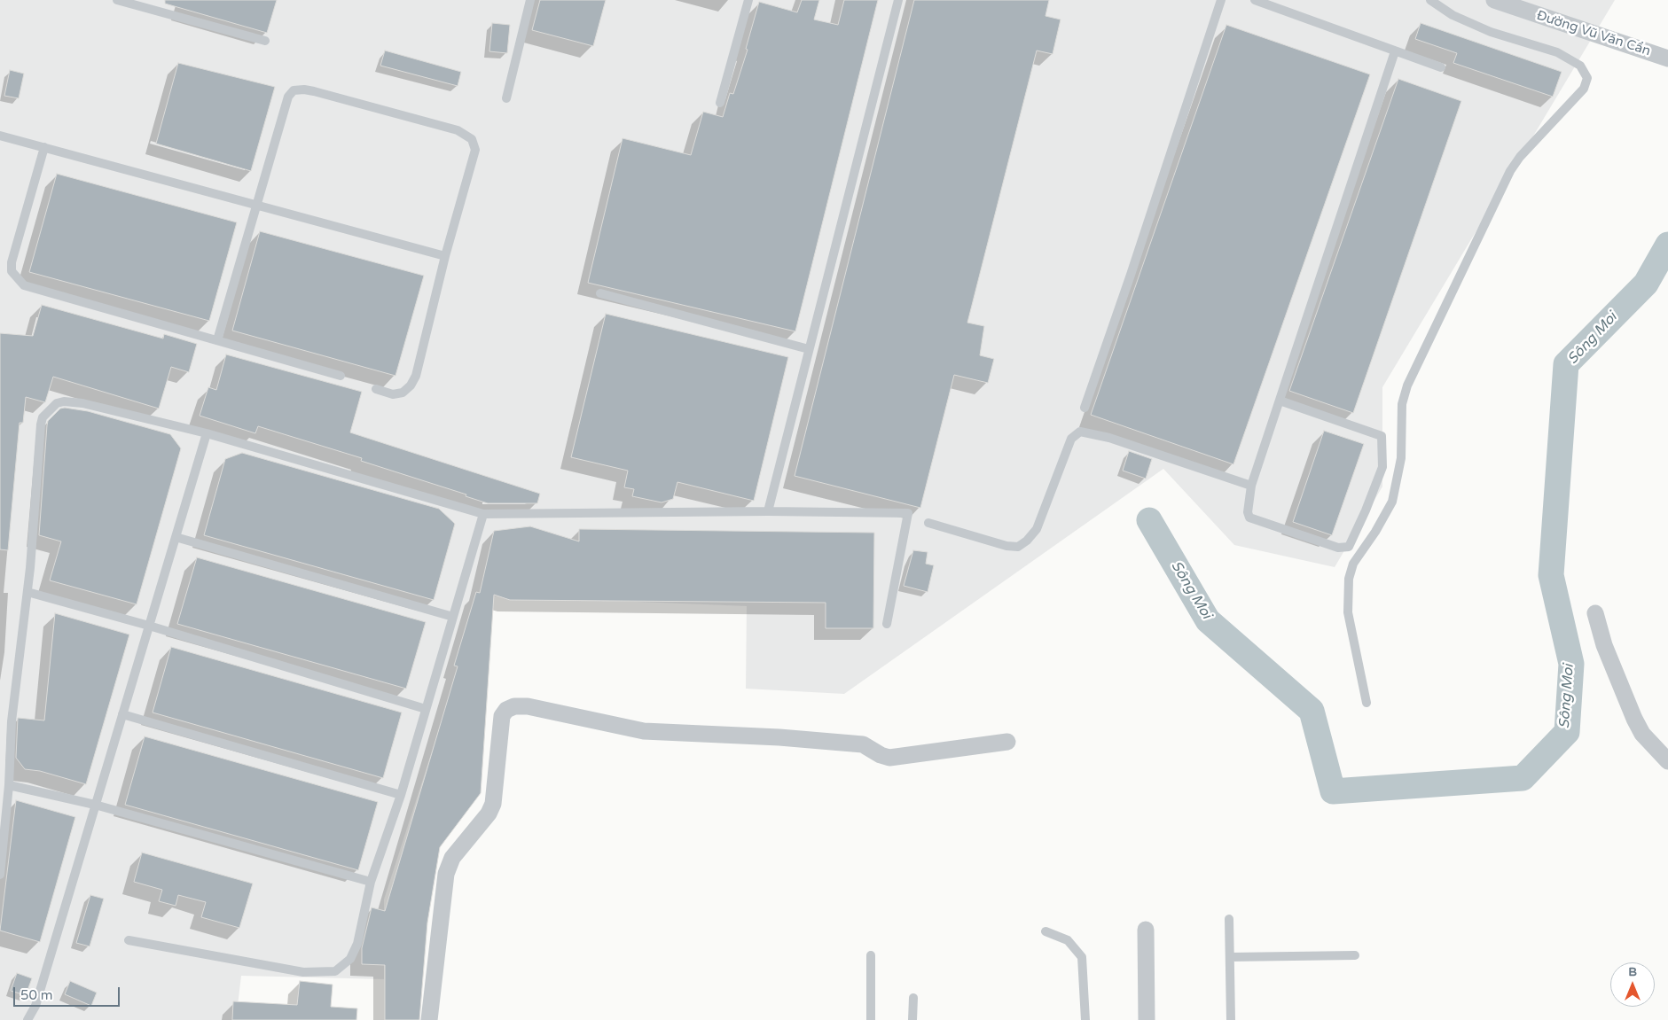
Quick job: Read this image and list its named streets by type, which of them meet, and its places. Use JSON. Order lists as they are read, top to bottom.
{
  "streets": {
    "street": ["Đường Vũ Văn Cẩn"]
  },
  "water": ["Sông Moi"],
  "scale_bar": "50 m",
  "north": "top"
}
